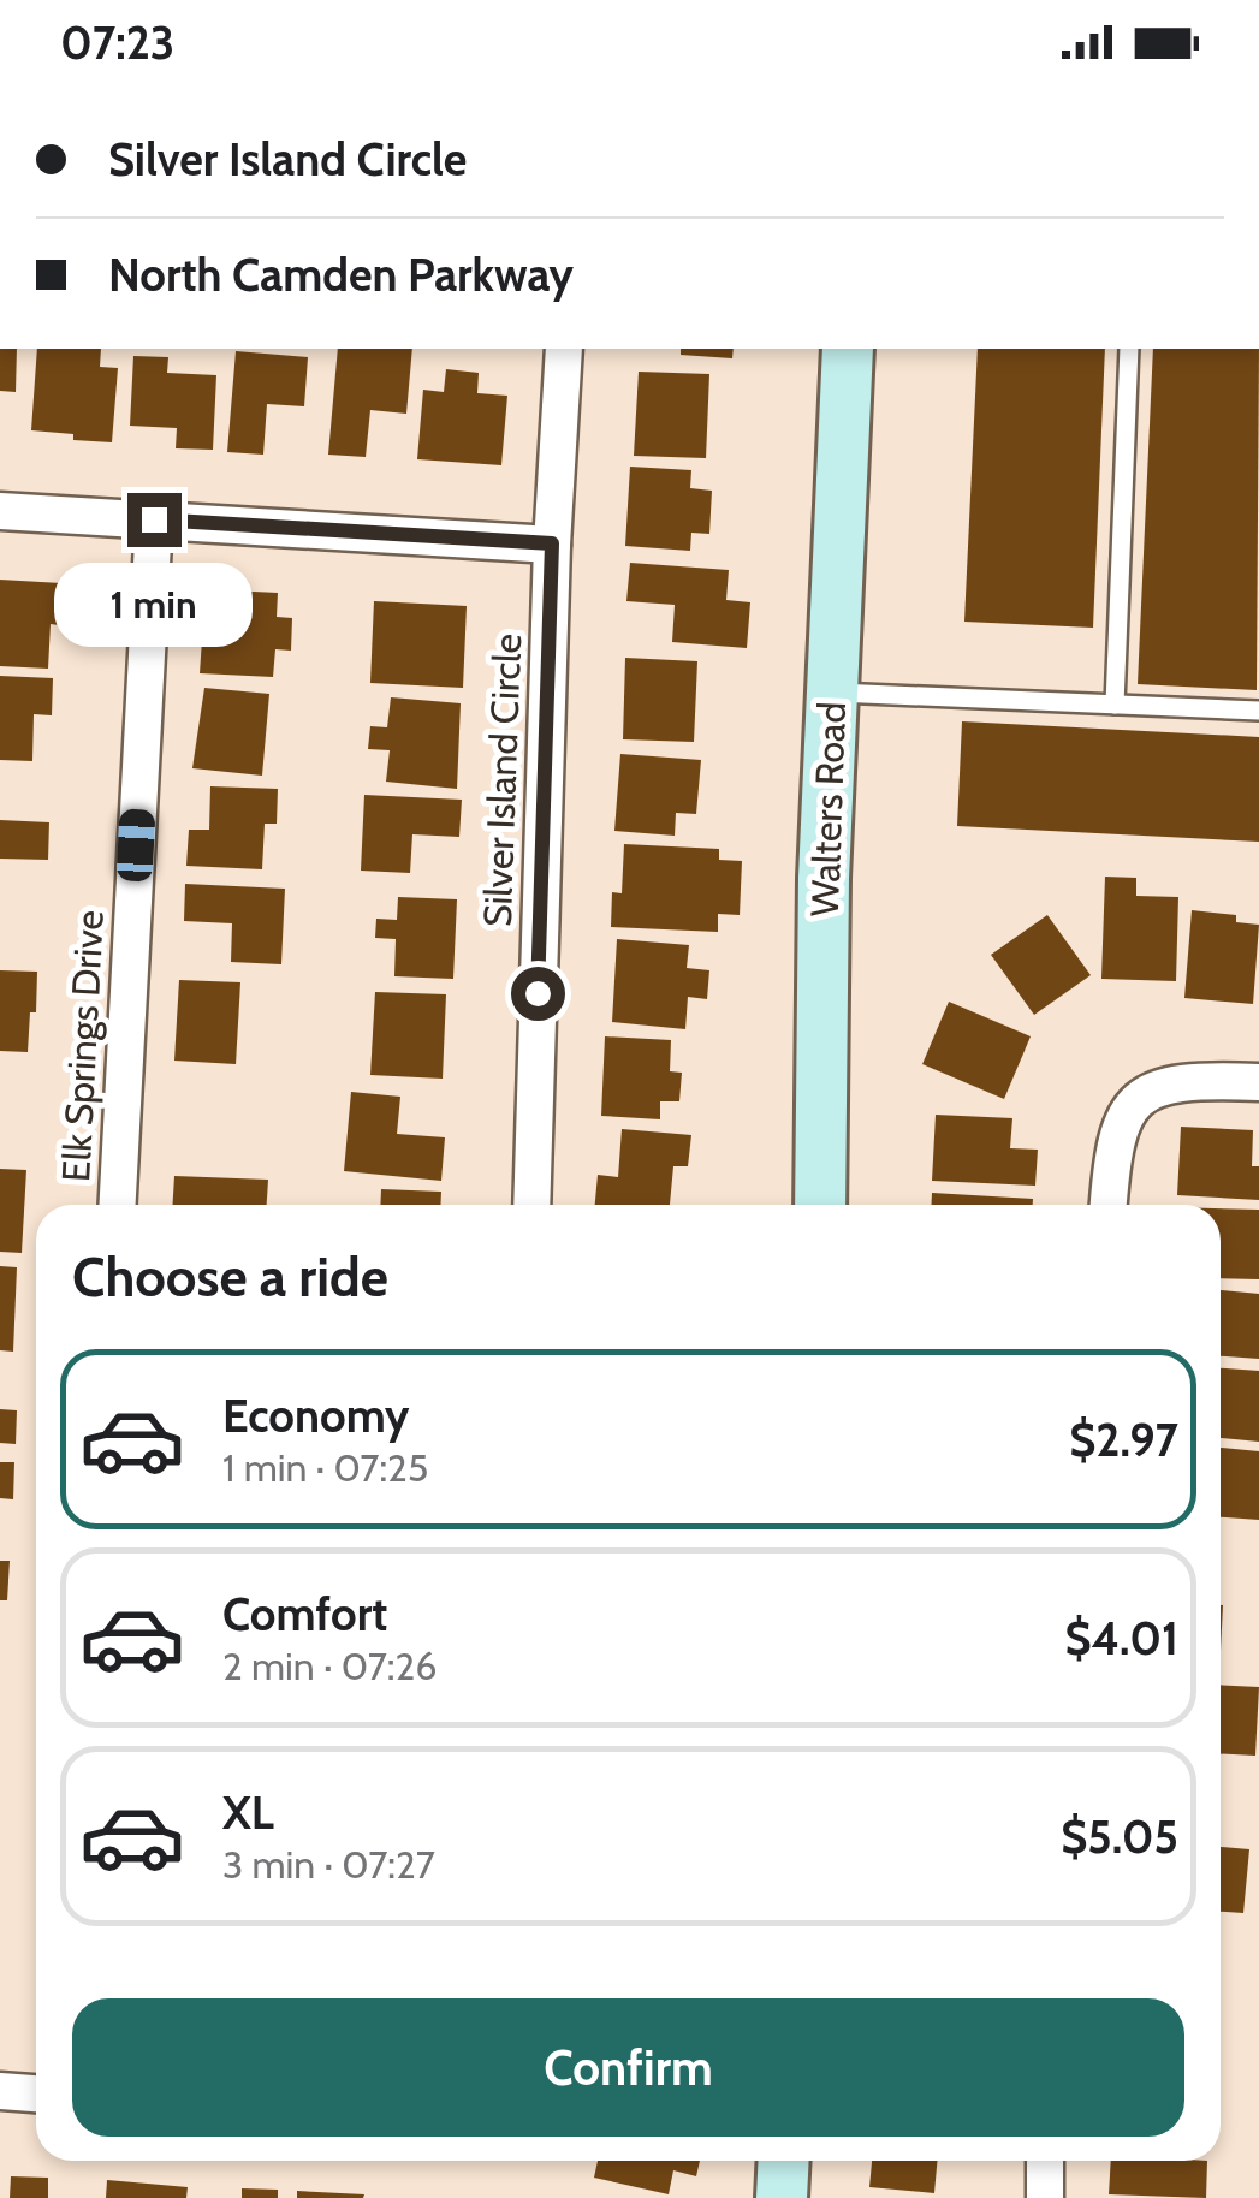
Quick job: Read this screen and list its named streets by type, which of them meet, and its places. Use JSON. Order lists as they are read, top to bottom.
{
  "streets": {
    "street": ["Silver Island Circle", "Walters Road", "Elk Springs Drive"]
  },
  "page": {
    "status": "07:23",
    "banner": ["Silver Island Circle", "North Camden Parkway"],
    "bubble": "1 min",
    "heading": "Choose a ride",
    "list": [
      {
        "name": "Economy",
        "note": "1 min · 07:25",
        "value": "$2.97"
      },
      {
        "name": "Comfort",
        "note": "2 min · 07:26",
        "value": "$4.01"
      },
      {
        "name": "XL",
        "note": "3 min · 07:27",
        "value": "$5.05"
      }
    ],
    "buttons": "Confirm"
  }
}
